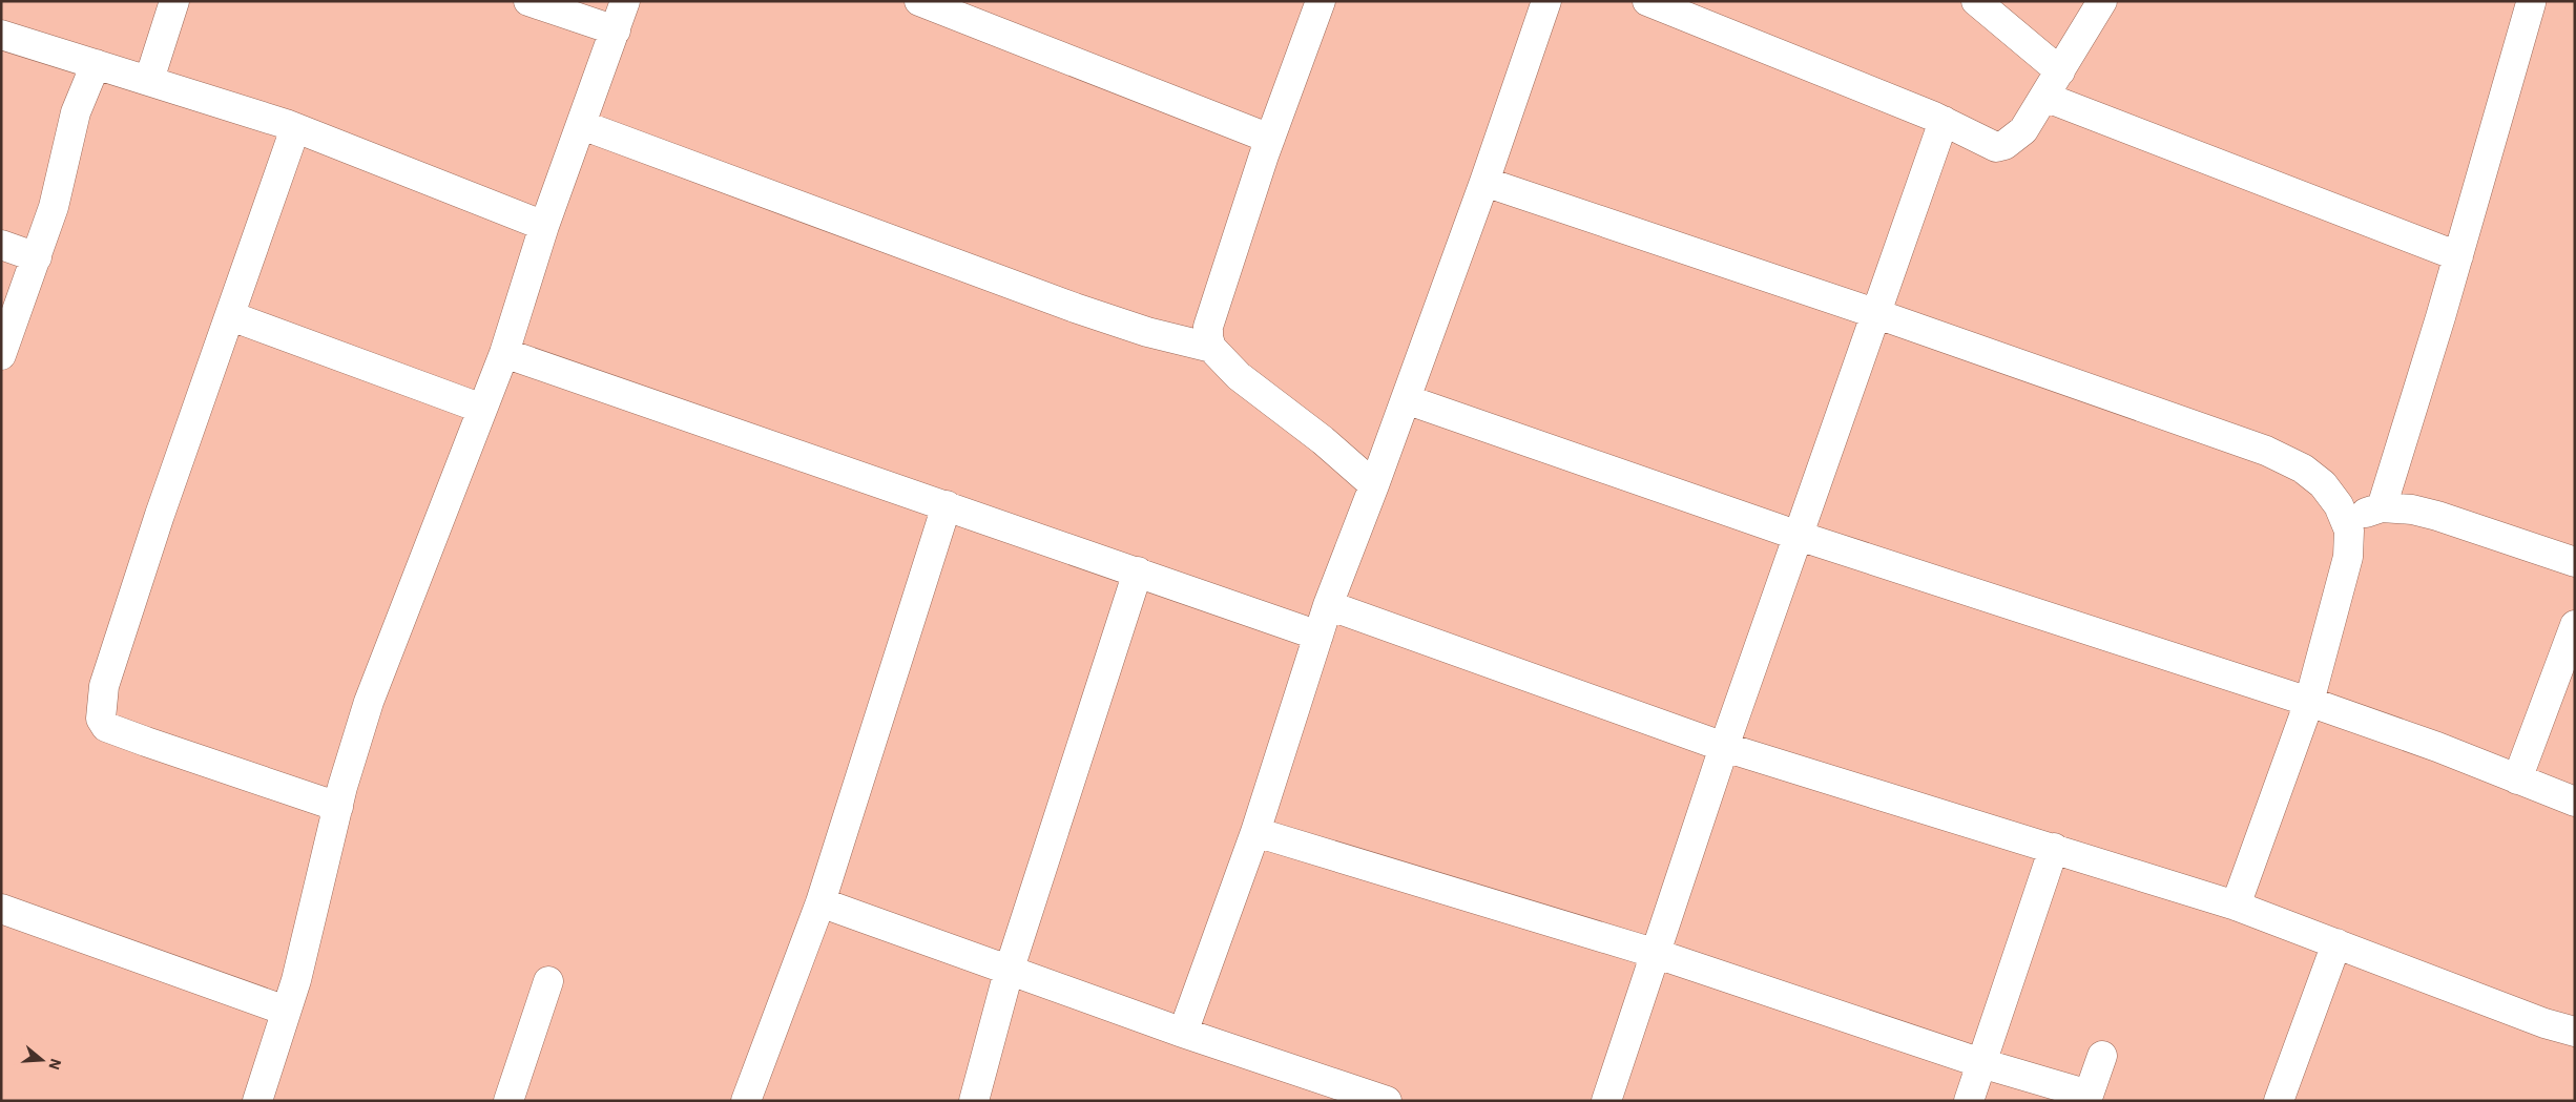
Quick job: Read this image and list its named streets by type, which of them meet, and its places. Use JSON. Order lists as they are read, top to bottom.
{
  "north": "right"
}
